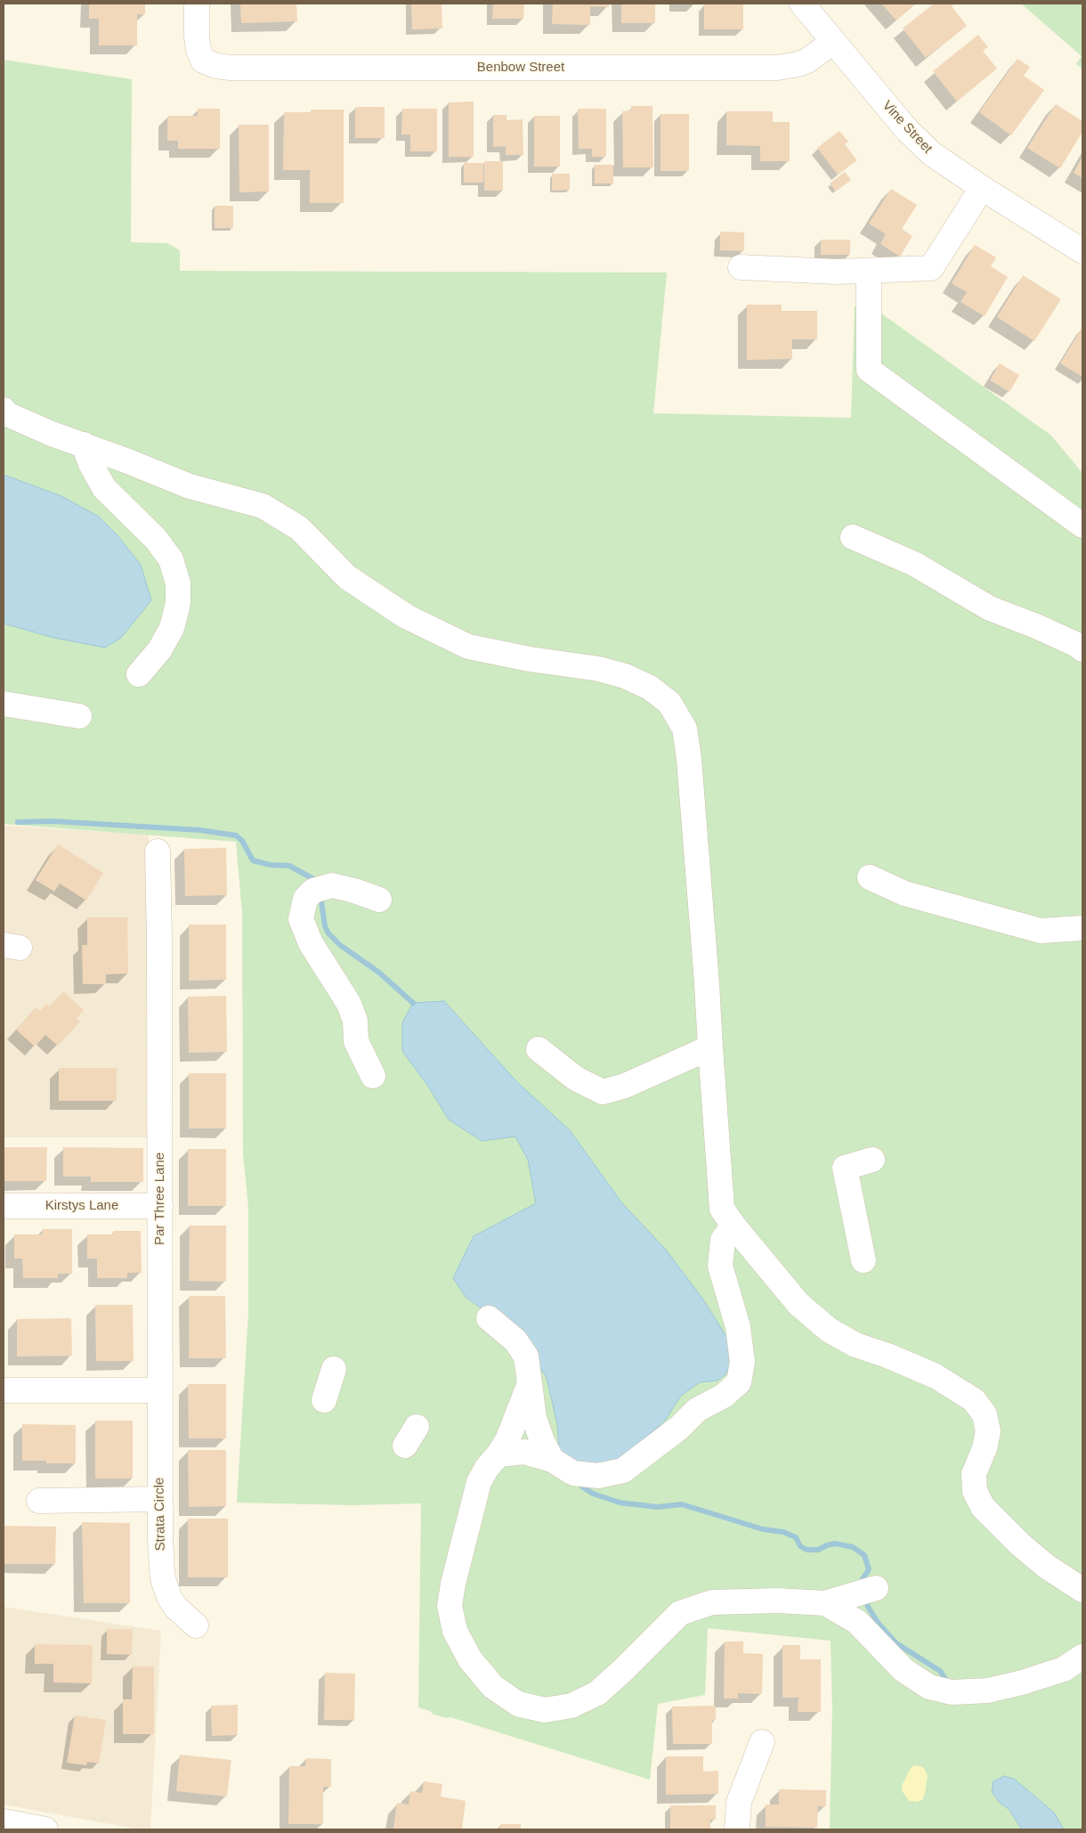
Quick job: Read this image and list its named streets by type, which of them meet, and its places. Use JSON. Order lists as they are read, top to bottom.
{
  "streets": {
    "street": [
      "Benbow Street",
      "Vine Street",
      "Par Three Lane",
      "Kirstys Lane",
      "Strata Circle"
    ]
  },
  "crossings": [
    ["Benbow Street", "Vine Street"],
    ["Par Three Lane", "Kirstys Lane"],
    ["Par Three Lane", "Strata Circle"]
  ]
}
